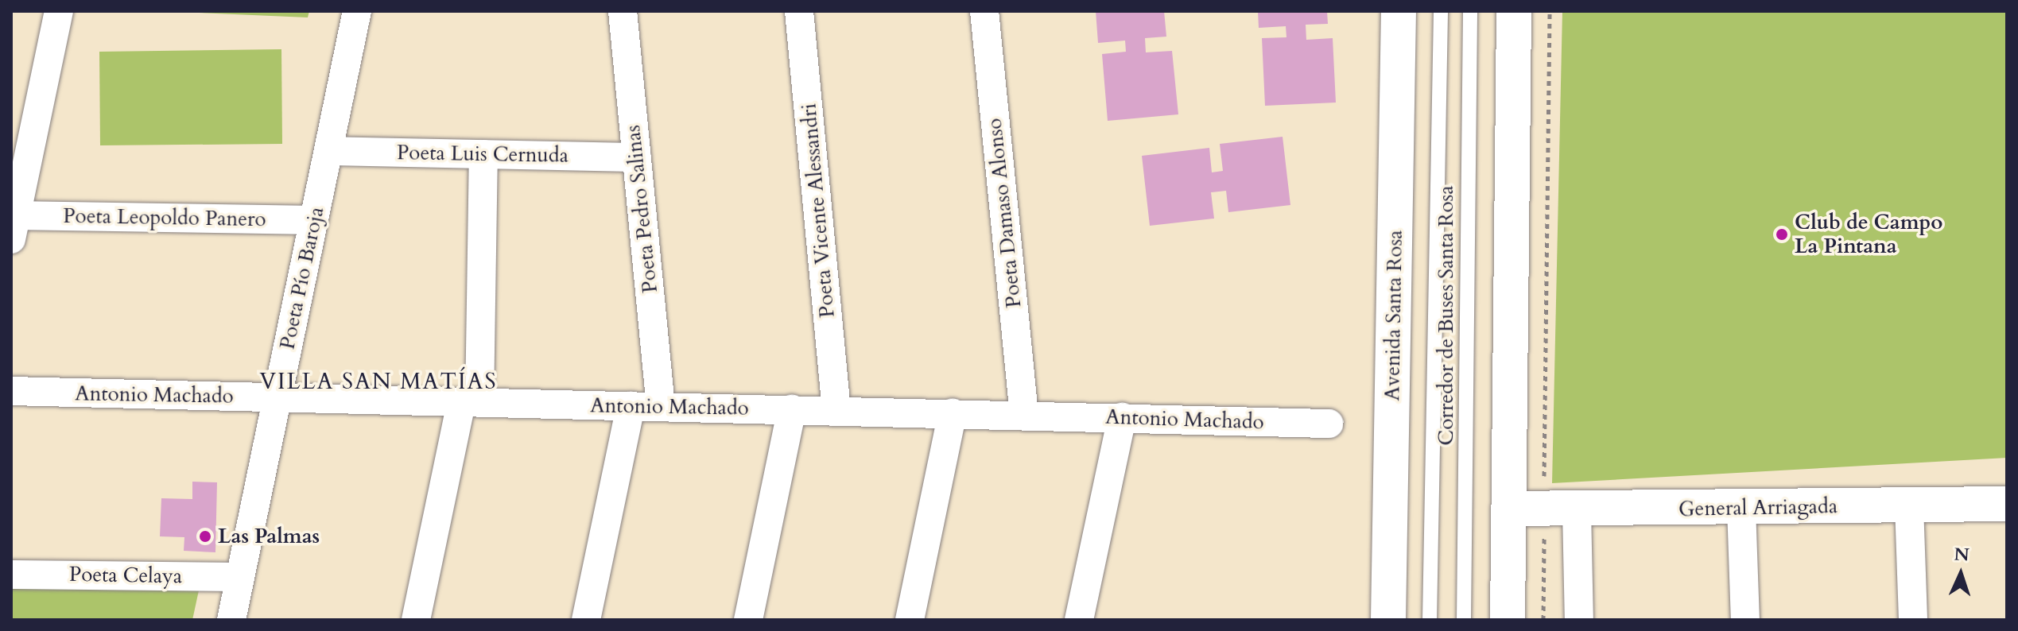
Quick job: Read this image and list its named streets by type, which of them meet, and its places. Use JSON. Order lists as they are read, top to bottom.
{
  "streets": {
    "main road": ["Avenida Santa Rosa", "General Arriagada"],
    "street": [
      "Poeta Luis Cernuda",
      "Poeta Pedro Salinas",
      "Poeta Vicente Alessandri",
      "Poeta Damaso Alonso",
      "Poeta Leopoldo Panero",
      "Poeta Pío Baroja",
      "Antonio Machado",
      "Poeta Celaya"
    ],
    "lane": ["Corredor de Buses Santa Rosa"]
  },
  "crossings": [
    ["Poeta Luis Cernuda", "Poeta Pedro Salinas"],
    ["Poeta Luis Cernuda", "Poeta Pío Baroja"],
    ["Poeta Pedro Salinas", "Antonio Machado"],
    ["Poeta Vicente Alessandri", "Antonio Machado"],
    ["Poeta Damaso Alonso", "Antonio Machado"],
    ["Poeta Leopoldo Panero", "Poeta Pío Baroja"],
    ["Poeta Pío Baroja", "Antonio Machado"],
    ["Poeta Pío Baroja", "Poeta Celaya"]
  ],
  "districts": ["VILLA SAN MATÍAS"],
  "places": ["Club de Campo La Pintana", "Las Palmas"],
  "north": "top"
}
